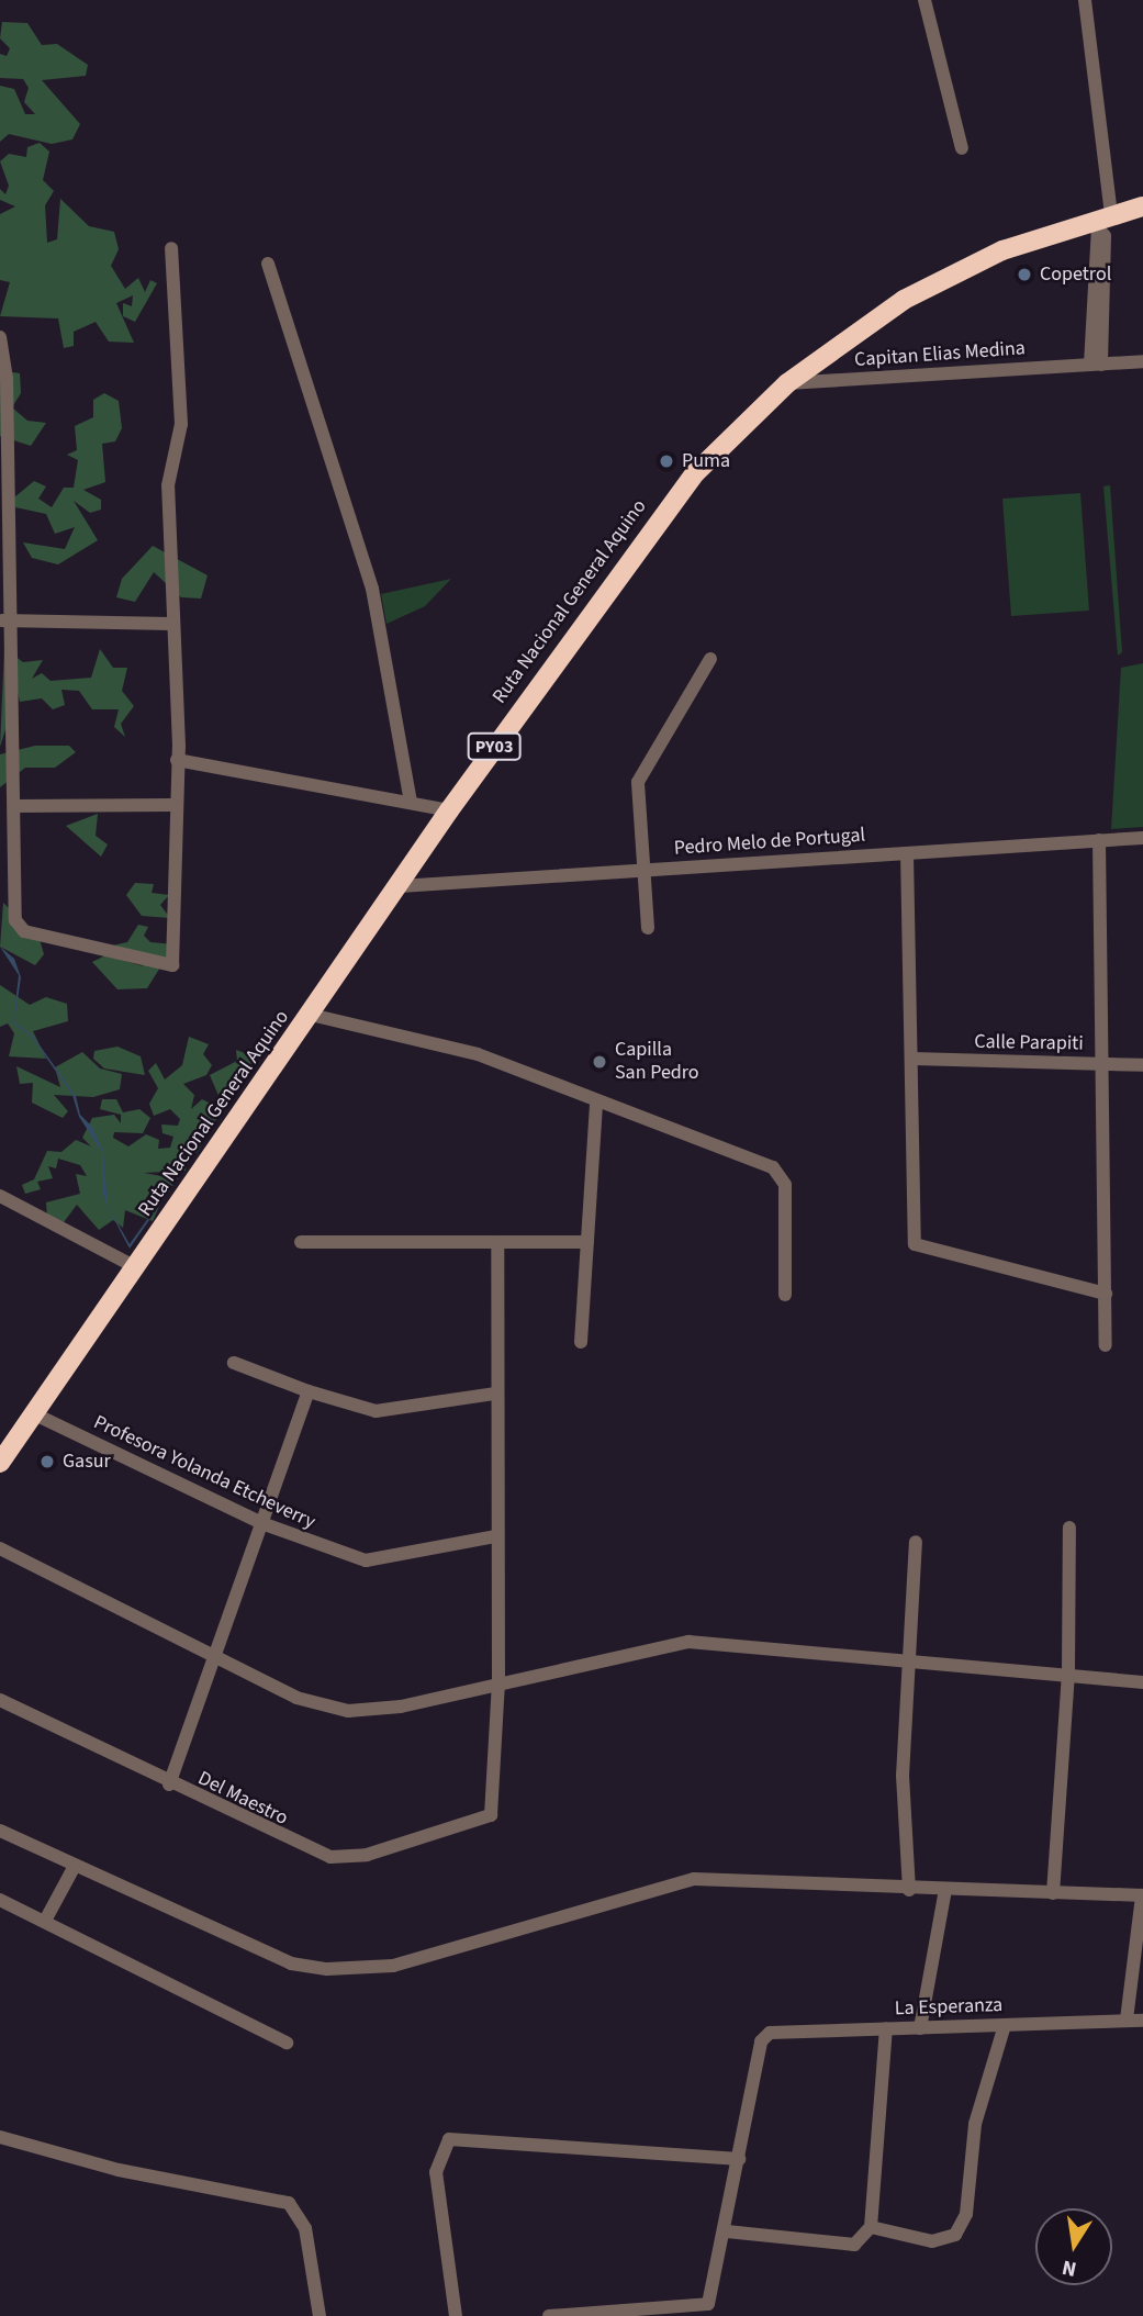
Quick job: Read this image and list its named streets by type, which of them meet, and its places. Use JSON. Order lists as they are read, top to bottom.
{
  "streets": {
    "highway": ["Ruta Nacional General Aquino", "PY03"],
    "street": [
      "Capitan Elias Medina",
      "Pedro Melo de Portugal",
      "Calle Parapiti",
      "Profesora Yolanda Etcheverry",
      "Del Maestro",
      "La Esperanza"
    ]
  },
  "crossings": [
    ["Capitan Elias Medina", "Ruta Nacional General Aquino"],
    ["Ruta Nacional General Aquino", "Pedro Melo de Portugal"],
    ["Ruta Nacional General Aquino", "Profesora Yolanda Etcheverry"]
  ],
  "places": [
    "Copetrol",
    "Puma",
    "Capilla San Pedro",
    "Gasur"
  ],
  "north": "bottom"
}
